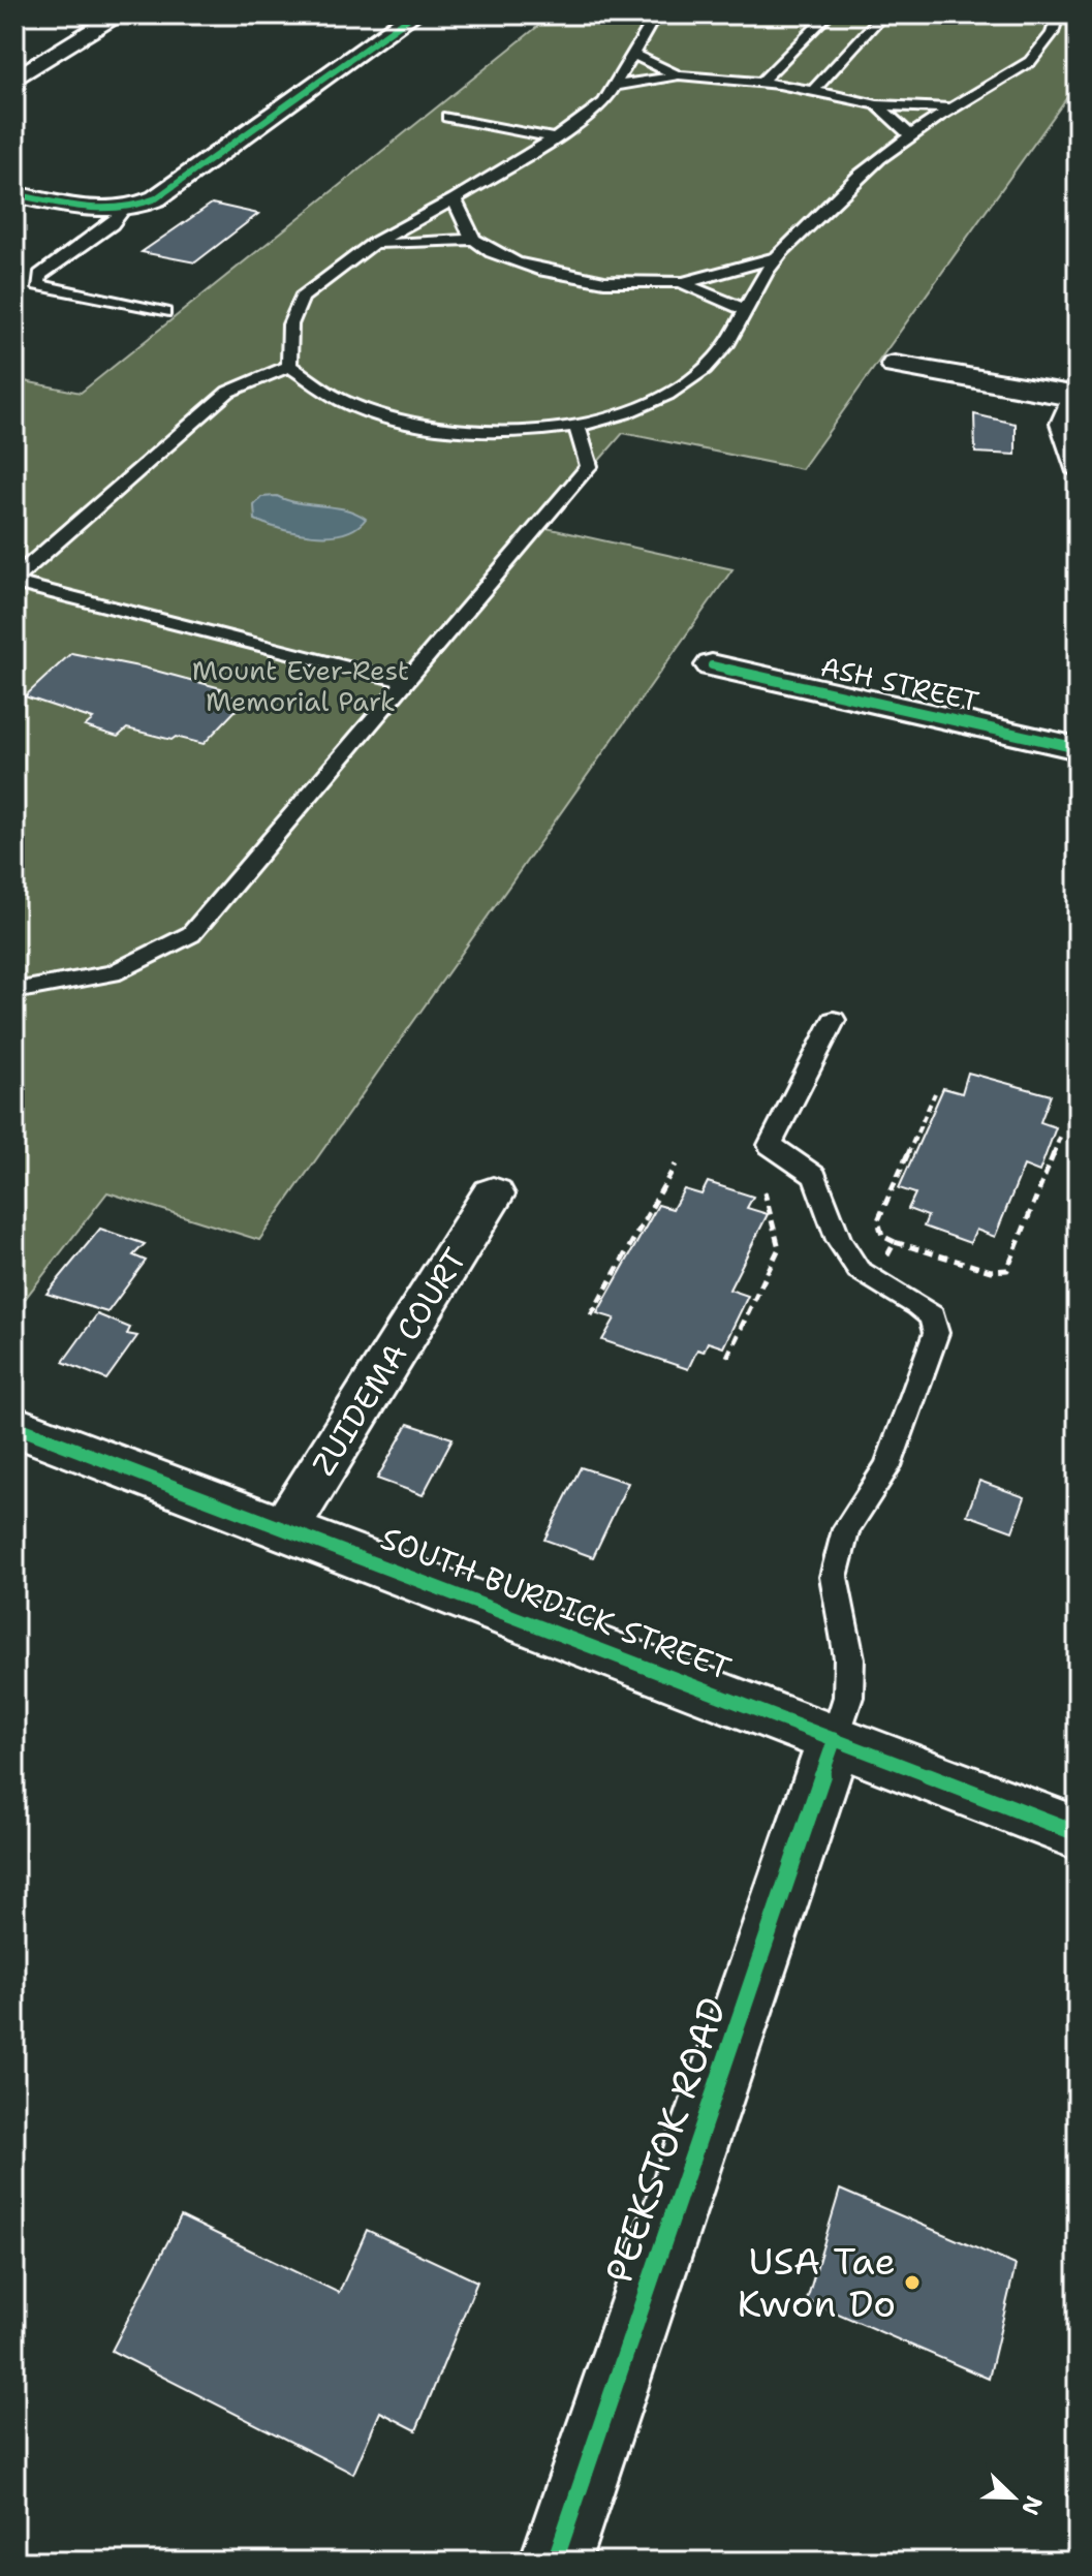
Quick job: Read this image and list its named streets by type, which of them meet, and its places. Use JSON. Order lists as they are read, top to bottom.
{
  "streets": {
    "street": [
      "ASH STREET",
      "ZUIDEMA COURT",
      "SOUTH BURDICK STREET",
      "PEEKSTOK ROAD"
    ]
  },
  "crossings": [
    ["ZUIDEMA COURT", "SOUTH BURDICK STREET"],
    ["SOUTH BURDICK STREET", "PEEKSTOK ROAD"]
  ],
  "parks": ["Mount Ever-Rest Memorial Park"],
  "places": ["USA Tae Kwon Do"],
  "north": "bottom right"
}
